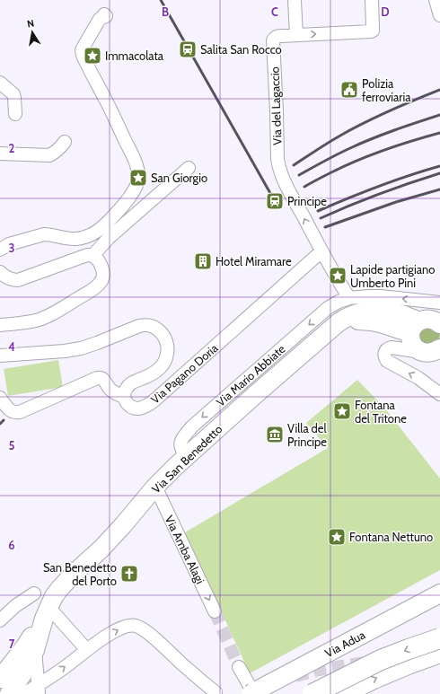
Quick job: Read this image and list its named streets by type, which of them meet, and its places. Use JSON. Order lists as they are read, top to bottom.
{
  "streets": {
    "main road": ["Via San Benedetto", "Via Adua"],
    "street": [
      "Via del Lagaccio",
      "Via Pagano Doria",
      "Via Mario Abbiate",
      "Via Amba Alagi"
    ]
  },
  "crossings": [
    ["Via del Lagaccio", "Via Pagano Doria"],
    ["Via del Lagaccio", "Via Mario Abbiate"],
    ["Via Mario Abbiate", "Via San Benedetto"],
    ["Via San Benedetto", "Via Amba Alagi"]
  ],
  "one_way": ["Via Mario Abbiate", "Via Amba Alagi"],
  "places": {
    "station": ["Salita San Rocco", "Principe"],
    "place": [
      "Immacolata",
      "San Giorgio",
      "Lapide partigiano Umberto Pini",
      "Fontana del Tritone",
      "Fontana Nettuno"
    ],
    "public building": ["Polizia ferroviaria"],
    "building": ["Hotel Miramare"],
    "museum": ["Villa del Principe"],
    "church": ["San Benedetto del Porto"]
  },
  "north": "top",
  "grid": {
    "columns": ["B", "C", "D"],
    "rows": [
      "2",
      "3",
      "4",
      "5",
      "6",
      "7"
    ]
  }
}
